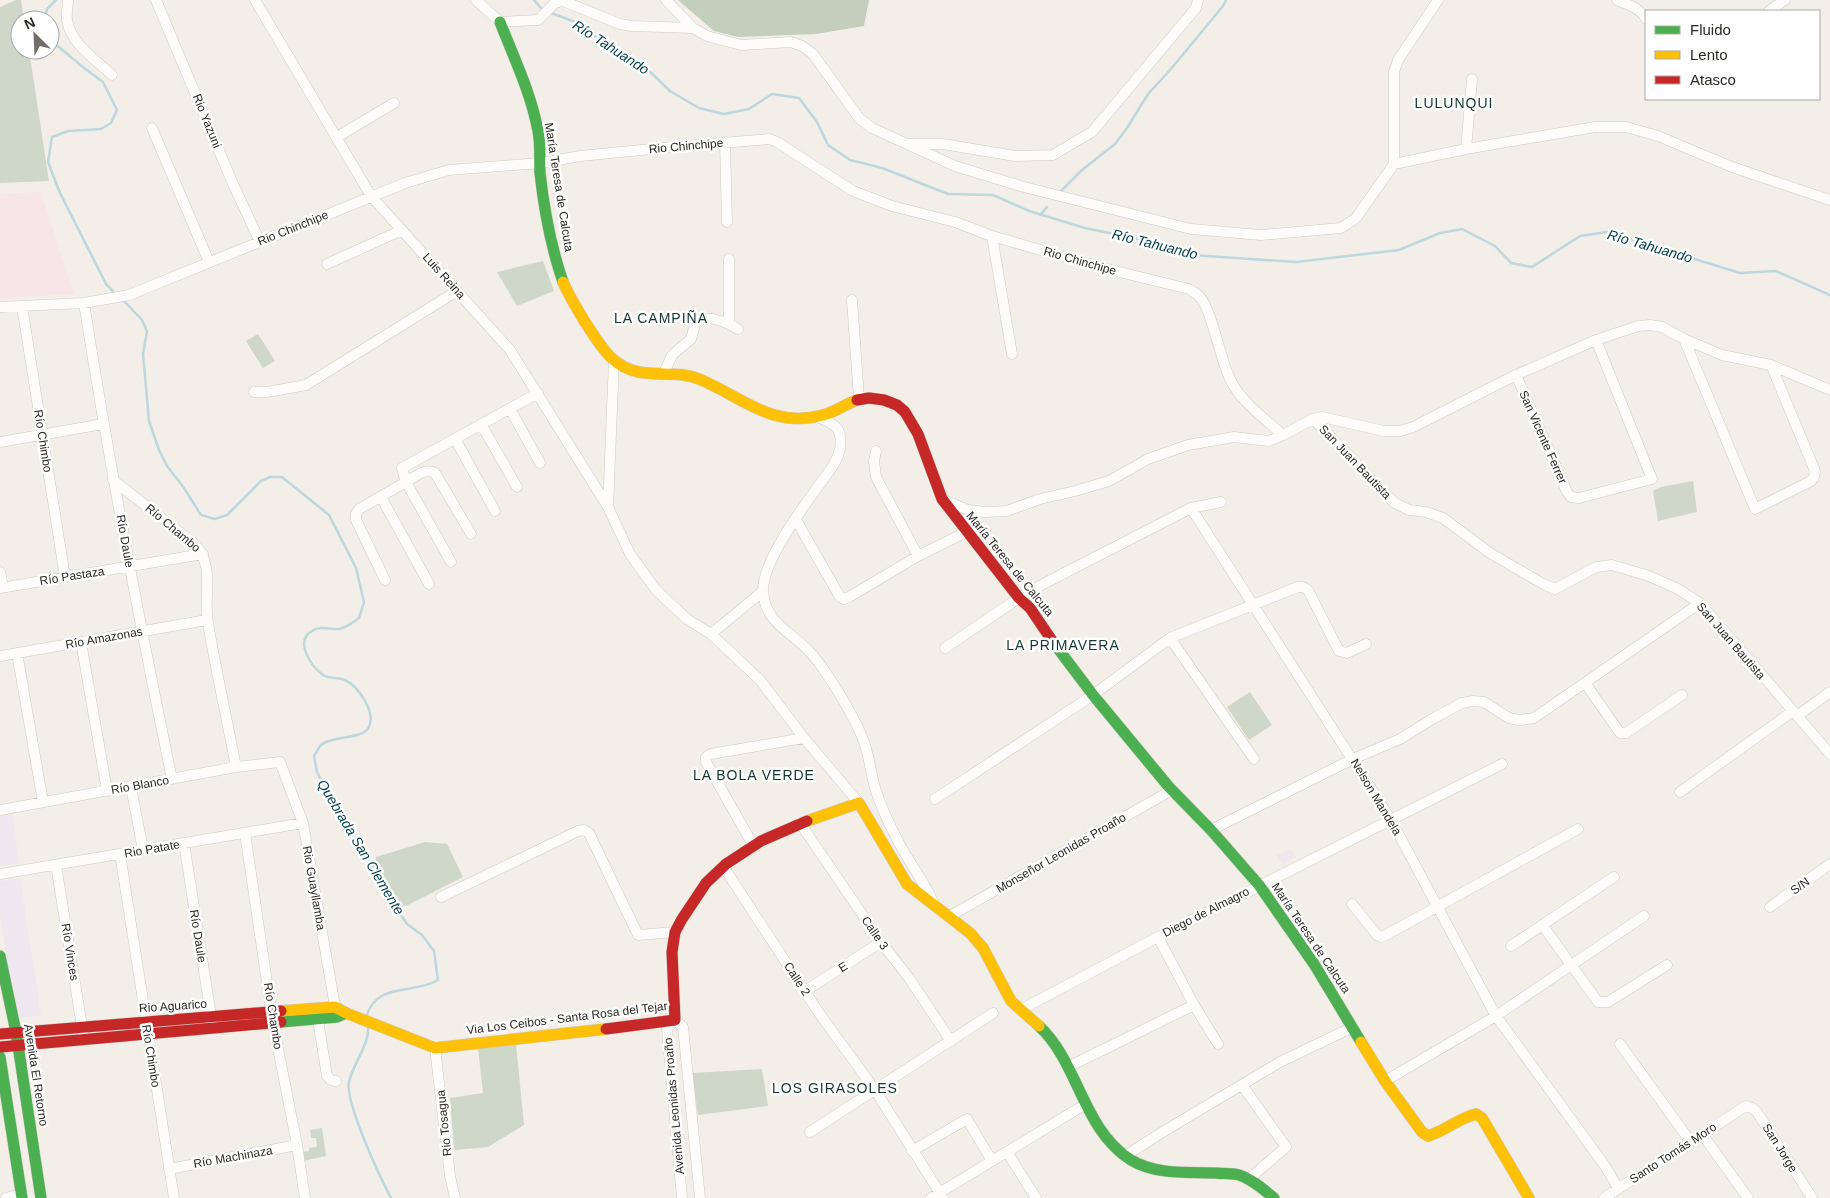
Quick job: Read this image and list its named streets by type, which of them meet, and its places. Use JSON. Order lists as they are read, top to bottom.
{
  "streets": {
    "main road": [
      "María Teresa de Calcuta",
      "Rio Aguarico",
      "Via Los Ceibos - Santa Rosa del Tejar",
      "Avenida El Retorno"
    ],
    "street": [
      "Rio Yazuni",
      "Rio Chinchipe",
      "Luis Reina",
      "San Vicente Ferrer",
      "Río Chimbo",
      "San Juan Bautista",
      "Río Chambo",
      "Río Daule",
      "Río Pastaza",
      "Río Amazonas",
      "Río Blanco",
      "Nelson Mandela",
      "Rio Patate",
      "Monseñor Leonidas Proaño",
      "S/N",
      "Rio Guayllamba",
      "Diego de Almagro",
      "Calle 3",
      "Río Vinces",
      "E",
      "Calle 2",
      "Avenida Leonidas Proaño",
      "Rio Tosagua",
      "San Jorge",
      "Santo Tomás Moro",
      "Río Machinaza"
    ]
  },
  "crossings": [
    ["Rio Yazuni", "Rio Chinchipe"],
    ["Rio Chinchipe", "María Teresa de Calcuta"],
    ["Rio Chinchipe", "Luis Reina"],
    ["Rio Chinchipe", "Río Chimbo"],
    ["Rio Chinchipe", "Río Daule"],
    ["María Teresa de Calcuta", "Monseñor Leonidas Proaño"],
    ["María Teresa de Calcuta", "Diego de Almagro"],
    ["Luis Reina", "Via Los Ceibos - Santa Rosa del Tejar"],
    ["Río Chimbo", "Río Pastaza"],
    ["Río Chimbo", "Rio Patate"],
    ["Río Chimbo", "Rio Aguarico"],
    ["Río Chimbo", "Río Machinaza"],
    ["Río Chambo", "Río Daule"],
    ["Río Chambo", "Río Pastaza"],
    ["Río Chambo", "Río Amazonas"],
    ["Río Chambo", "Río Blanco"],
    ["Río Chambo", "Rio Patate"],
    ["Río Chambo", "Rio Aguarico"],
    ["Río Chambo", "Río Machinaza"],
    ["Río Daule", "Río Pastaza"],
    ["Río Daule", "Río Amazonas"],
    ["Río Daule", "Río Blanco"],
    ["Río Daule", "Rio Patate"],
    ["Río Daule", "Rio Aguarico"],
    ["Río Blanco", "Rio Guayllamba"],
    ["Nelson Mandela", "Diego de Almagro"],
    ["Nelson Mandela", "Santo Tomás Moro"],
    ["Rio Patate", "Rio Guayllamba"],
    ["Rio Patate", "Río Vinces"],
    ["Rio Guayllamba", "Rio Aguarico"],
    ["Rio Guayllamba", "Via Los Ceibos - Santa Rosa del Tejar"],
    ["Calle 3", "E"],
    ["Calle 3", "Via Los Ceibos - Santa Rosa del Tejar"],
    ["Río Vinces", "Rio Aguarico"],
    ["E", "Calle 2"],
    ["Calle 2", "Via Los Ceibos - Santa Rosa del Tejar"],
    ["Rio Aguarico", "Via Los Ceibos - Santa Rosa del Tejar"],
    ["Rio Aguarico", "Avenida El Retorno"],
    ["Via Los Ceibos - Santa Rosa del Tejar", "Avenida Leonidas Proaño"],
    ["Via Los Ceibos - Santa Rosa del Tejar", "Rio Tosagua"],
    ["San Jorge", "Santo Tomás Moro"]
  ],
  "districts": [
    "LULUNQUI",
    "LA CAMPIÑA",
    "LA PRIMAVERA",
    "LA BOLA VERDE",
    "LOS GIRASOLES"
  ],
  "water": ["Río Tahuando", "Quebrada San Clemente"],
  "legend": ["Fluido", "Lento", "Atasco"],
  "north": "top left"
}
